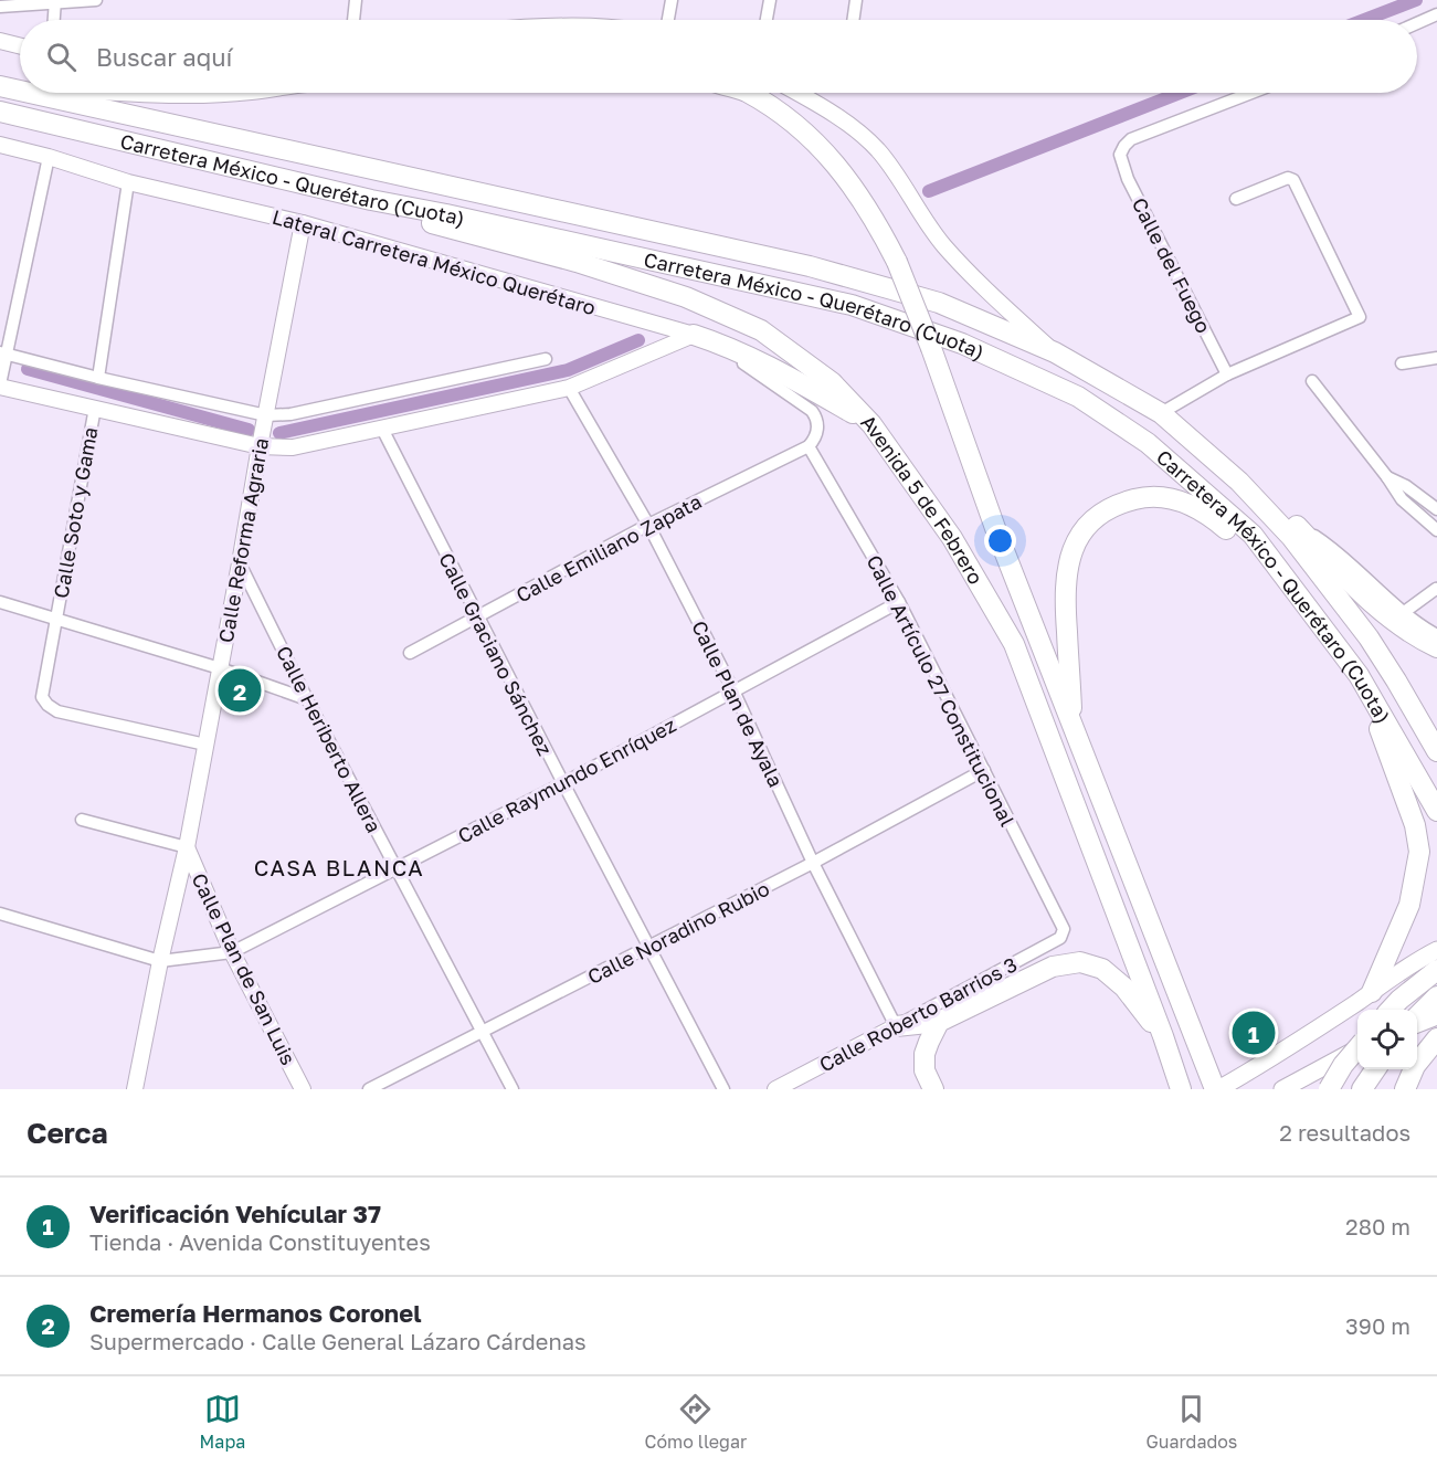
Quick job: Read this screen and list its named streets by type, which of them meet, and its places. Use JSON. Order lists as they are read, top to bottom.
{
  "streets": {
    "highway": ["Carretera México - Querétaro (Cuota)", "Avenida 5 de Febrero"],
    "street": [
      "Lateral Carretera México Querétaro",
      "Calle del Fuego",
      "Calle Soto y Gama",
      "Calle Reforma Agraria",
      "Calle Emiliano Zapata",
      "Calle Graciano Sánchez",
      "Calle Artículo 27 Constitucional",
      "Calle Plan de Ayala",
      "Calle Heriberto Allera",
      "Calle Raymundo Enríquez",
      "Calle Noradino Rubio",
      "Calle Plan de San Luis",
      "Calle Roberto Barrios 3"
    ]
  },
  "crossings": [
    ["Carretera México - Querétaro (Cuota)", "Avenida 5 de Febrero"],
    ["Lateral Carretera México Querétaro", "Calle Reforma Agraria"],
    ["Lateral Carretera México Querétaro", "Calle Emiliano Zapata"],
    ["Lateral Carretera México Querétaro", "Calle Artículo 27 Constitucional"],
    ["Calle Soto y Gama", "Calle Reforma Agraria"],
    ["Calle Reforma Agraria", "Calle Heriberto Allera"],
    ["Calle Reforma Agraria", "Calle Raymundo Enríquez"],
    ["Calle Reforma Agraria", "Calle Plan de San Luis"],
    ["Calle Emiliano Zapata", "Calle Graciano Sánchez"],
    ["Calle Emiliano Zapata", "Calle Artículo 27 Constitucional"],
    ["Calle Emiliano Zapata", "Calle Plan de Ayala"],
    ["Calle Graciano Sánchez", "Calle Raymundo Enríquez"],
    ["Calle Graciano Sánchez", "Calle Noradino Rubio"],
    ["Calle Artículo 27 Constitucional", "Calle Raymundo Enríquez"],
    ["Calle Artículo 27 Constitucional", "Calle Noradino Rubio"],
    ["Calle Artículo 27 Constitucional", "Calle Roberto Barrios 3"],
    ["Calle Plan de Ayala", "Calle Raymundo Enríquez"],
    ["Calle Plan de Ayala", "Calle Noradino Rubio"],
    ["Calle Plan de Ayala", "Calle Roberto Barrios 3"],
    ["Calle Heriberto Allera", "Calle Raymundo Enríquez"],
    ["Calle Heriberto Allera", "Calle Noradino Rubio"],
    ["Calle Raymundo Enríquez", "Calle Plan de San Luis"]
  ],
  "districts": ["CASA BLANCA"],
  "page": {
    "search": "Buscar aquí",
    "pins": ["2", "1"],
    "heading": ["Cerca", "2 resultados"],
    "list": [
      {
        "mark": "1",
        "name": "Verificación Vehícular 37",
        "note": "Tienda · Avenida Constituyentes",
        "value": "280 m"
      },
      {
        "mark": "2",
        "name": "Cremería Hermanos Coronel",
        "note": "Supermercado · Calle General Lázaro Cárdenas",
        "value": "390 m"
      }
    ],
    "nav": ["Mapa", "Cómo llegar", "Guardados"]
  }
}
